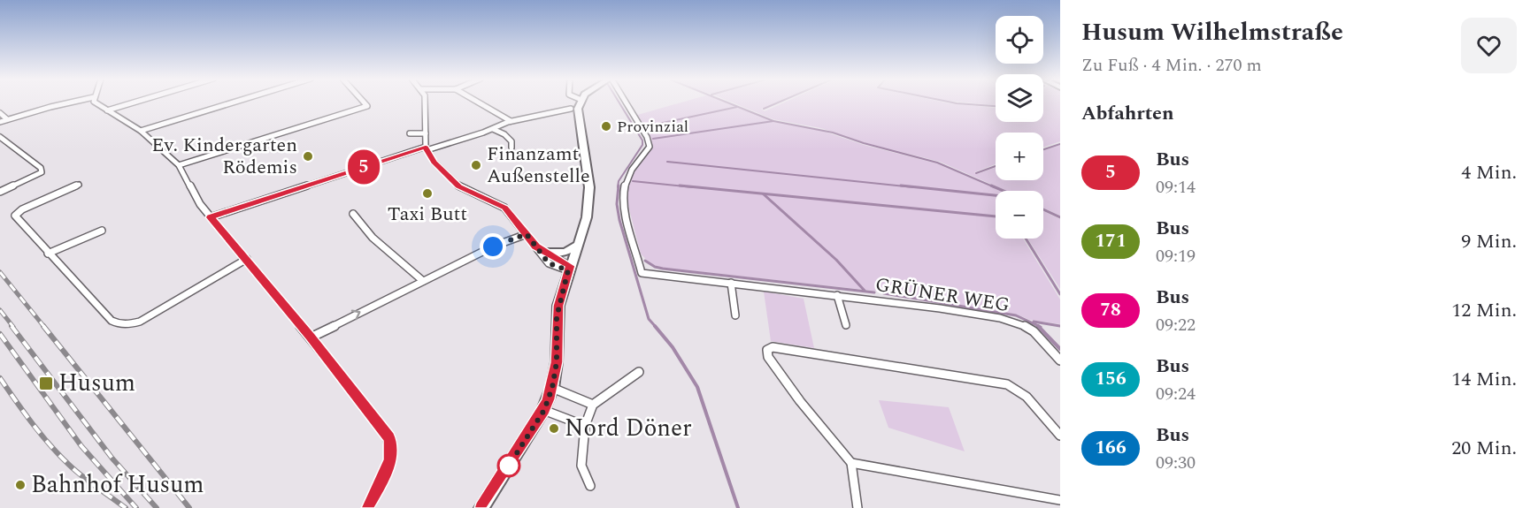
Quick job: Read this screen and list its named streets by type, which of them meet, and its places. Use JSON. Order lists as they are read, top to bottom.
{
  "streets": {
    "street": ["GRÜNER WEG"]
  },
  "places": {
    "other": [
      "Provinzial",
      "Ev. Kindergarten Rödemis",
      "Finanzamt Außenstelle",
      "Taxi Butt",
      "Nord Döner",
      "Bahnhof Husum"
    ],
    "transit": ["Husum"]
  },
  "lines": ["bus line 5"],
  "page": {
    "on_map": "5",
    "heading": [
      ["Husum Wilhelmstraße", "Zu Fuß · 4 Min. · 270 m"],
      "Abfahrten"
    ],
    "map_buttons": ["+", "−"],
    "list": [
      {
        "mark": "5",
        "name": "Bus",
        "note": "09:14",
        "value": "4 Min."
      },
      {
        "mark": "171",
        "name": "Bus",
        "note": "09:19",
        "value": "9 Min."
      },
      {
        "mark": "78",
        "name": "Bus",
        "note": "09:22",
        "value": "12 Min."
      },
      {
        "mark": "156",
        "name": "Bus",
        "note": "09:24",
        "value": "14 Min."
      },
      {
        "mark": "166",
        "name": "Bus",
        "note": "09:30",
        "value": "20 Min."
      }
    ]
  }
}
